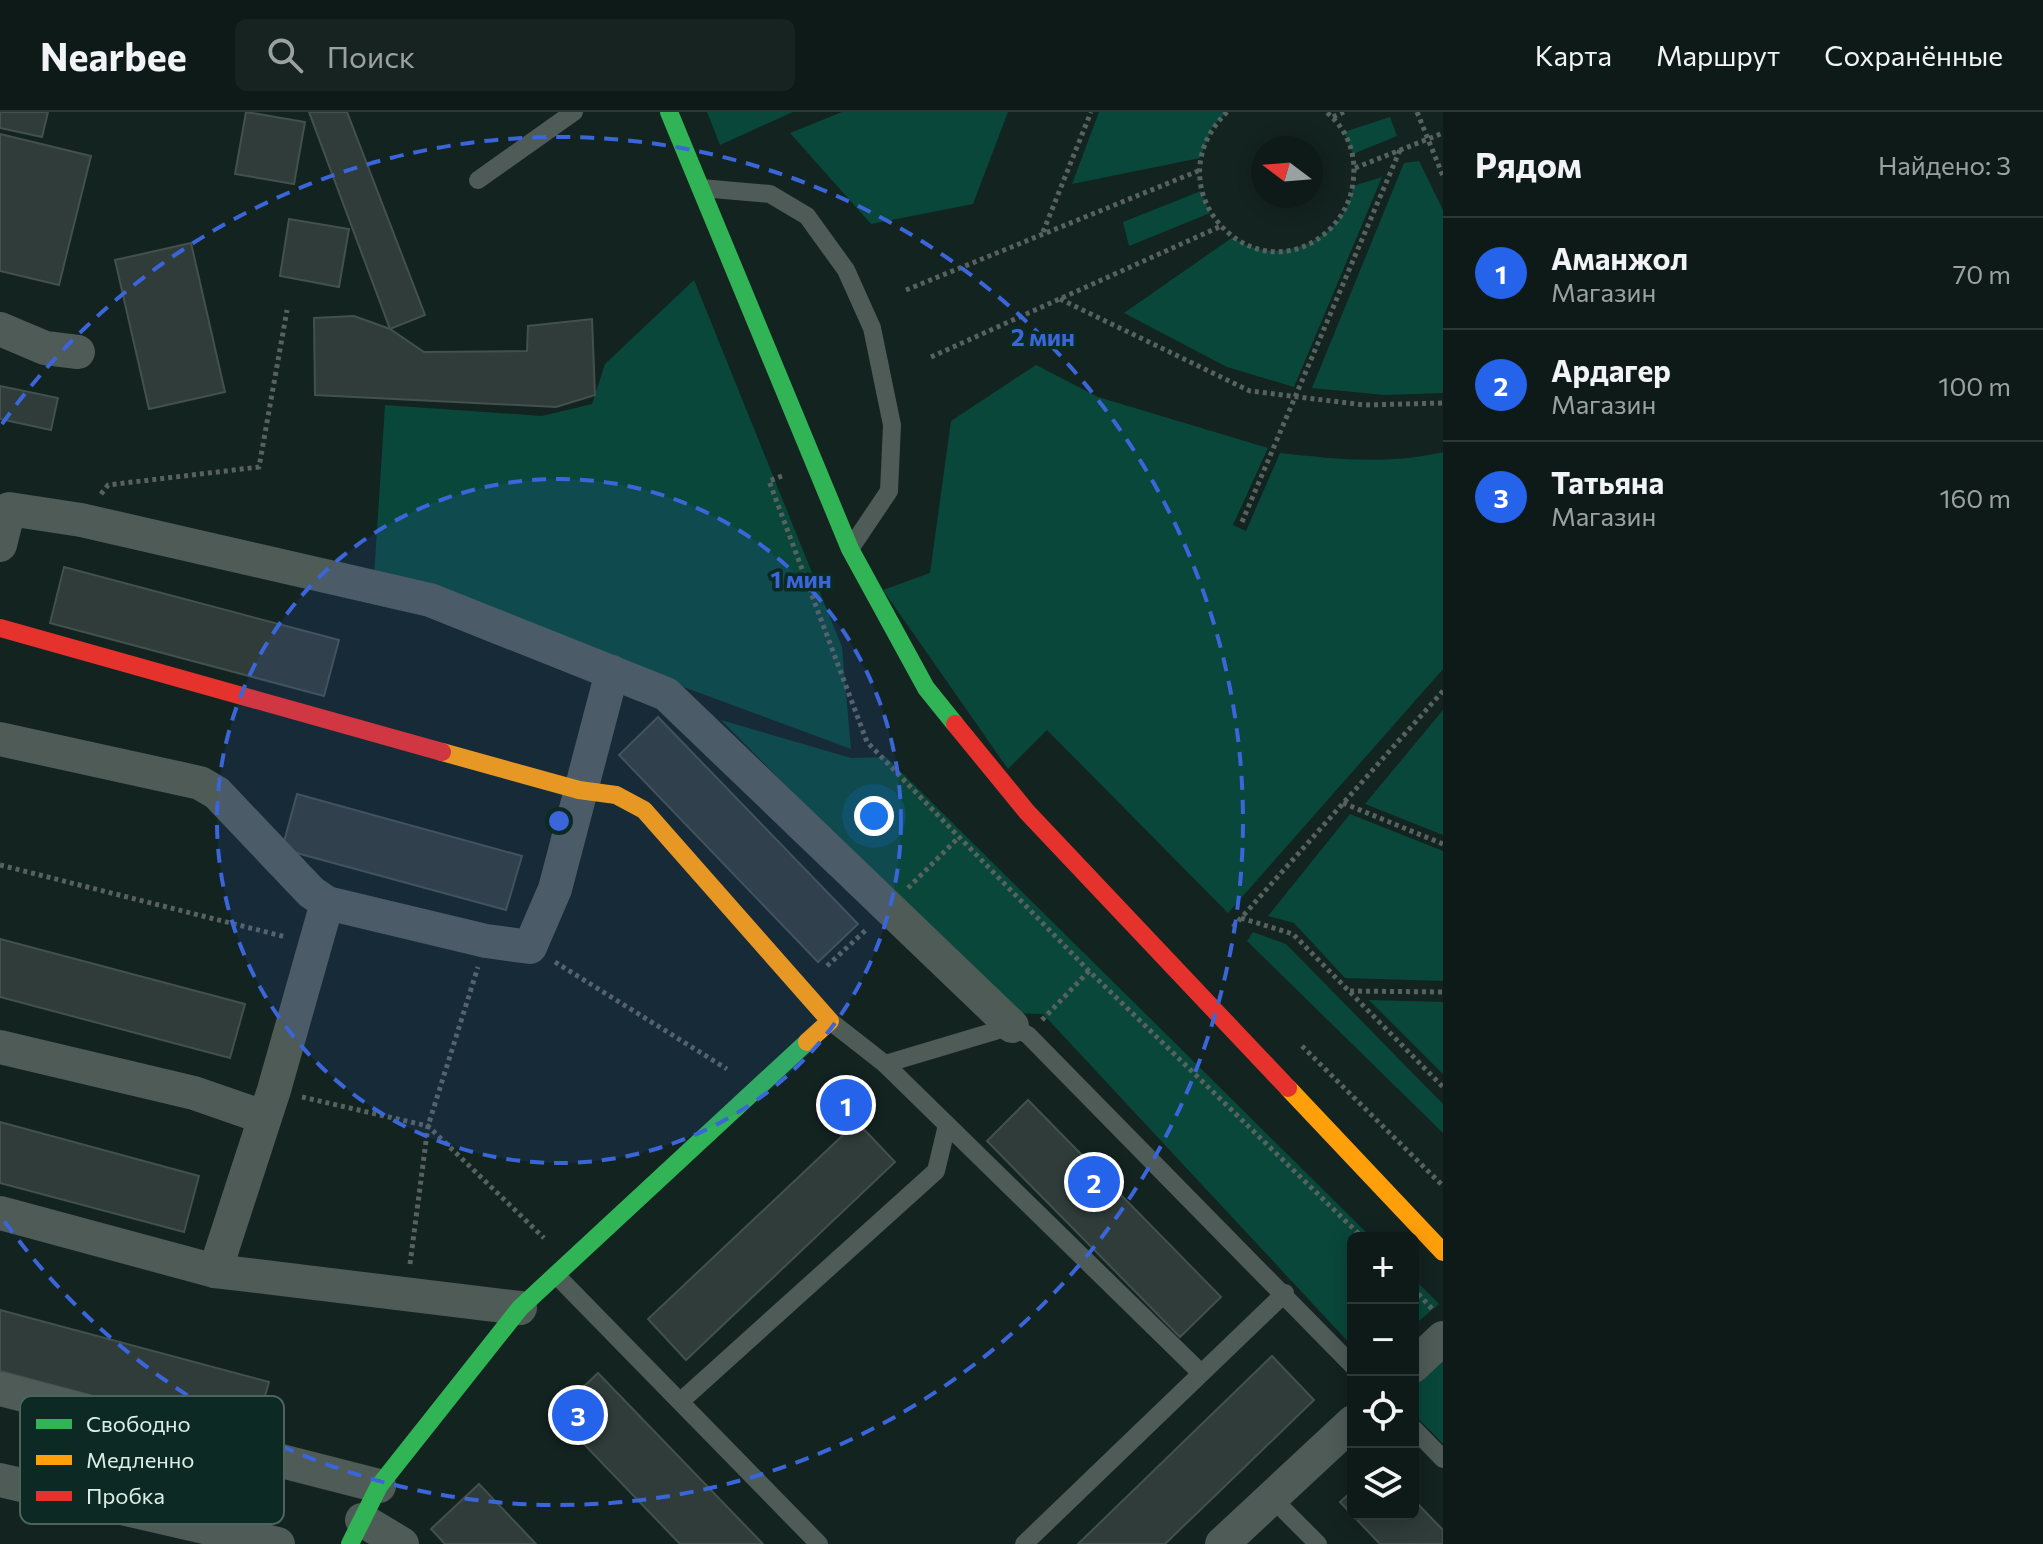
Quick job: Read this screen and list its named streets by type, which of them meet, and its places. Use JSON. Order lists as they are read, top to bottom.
{
  "legend": ["Свободно", "Медленно", "Пробка"],
  "north": "left",
  "page": {
    "header": "Nearbee",
    "search": "Поиск",
    "nav": ["Карта", "Маршрут", "Сохранённые"],
    "heading": ["Рядом", "Найдено: 3"],
    "list": [
      {
        "mark": "1",
        "name": "Аманжол",
        "note": "Магазин",
        "value": "70 m"
      },
      {
        "mark": "2",
        "name": "Ардагер",
        "note": "Магазин",
        "value": "100 m"
      },
      {
        "mark": "3",
        "name": "Татьяна",
        "note": "Магазин",
        "value": "160 m"
      }
    ],
    "pins": ["1", "2", "3"],
    "map_buttons": ["+", "−"]
  },
  "rings": ["2 мин", "1 мин"]
}
